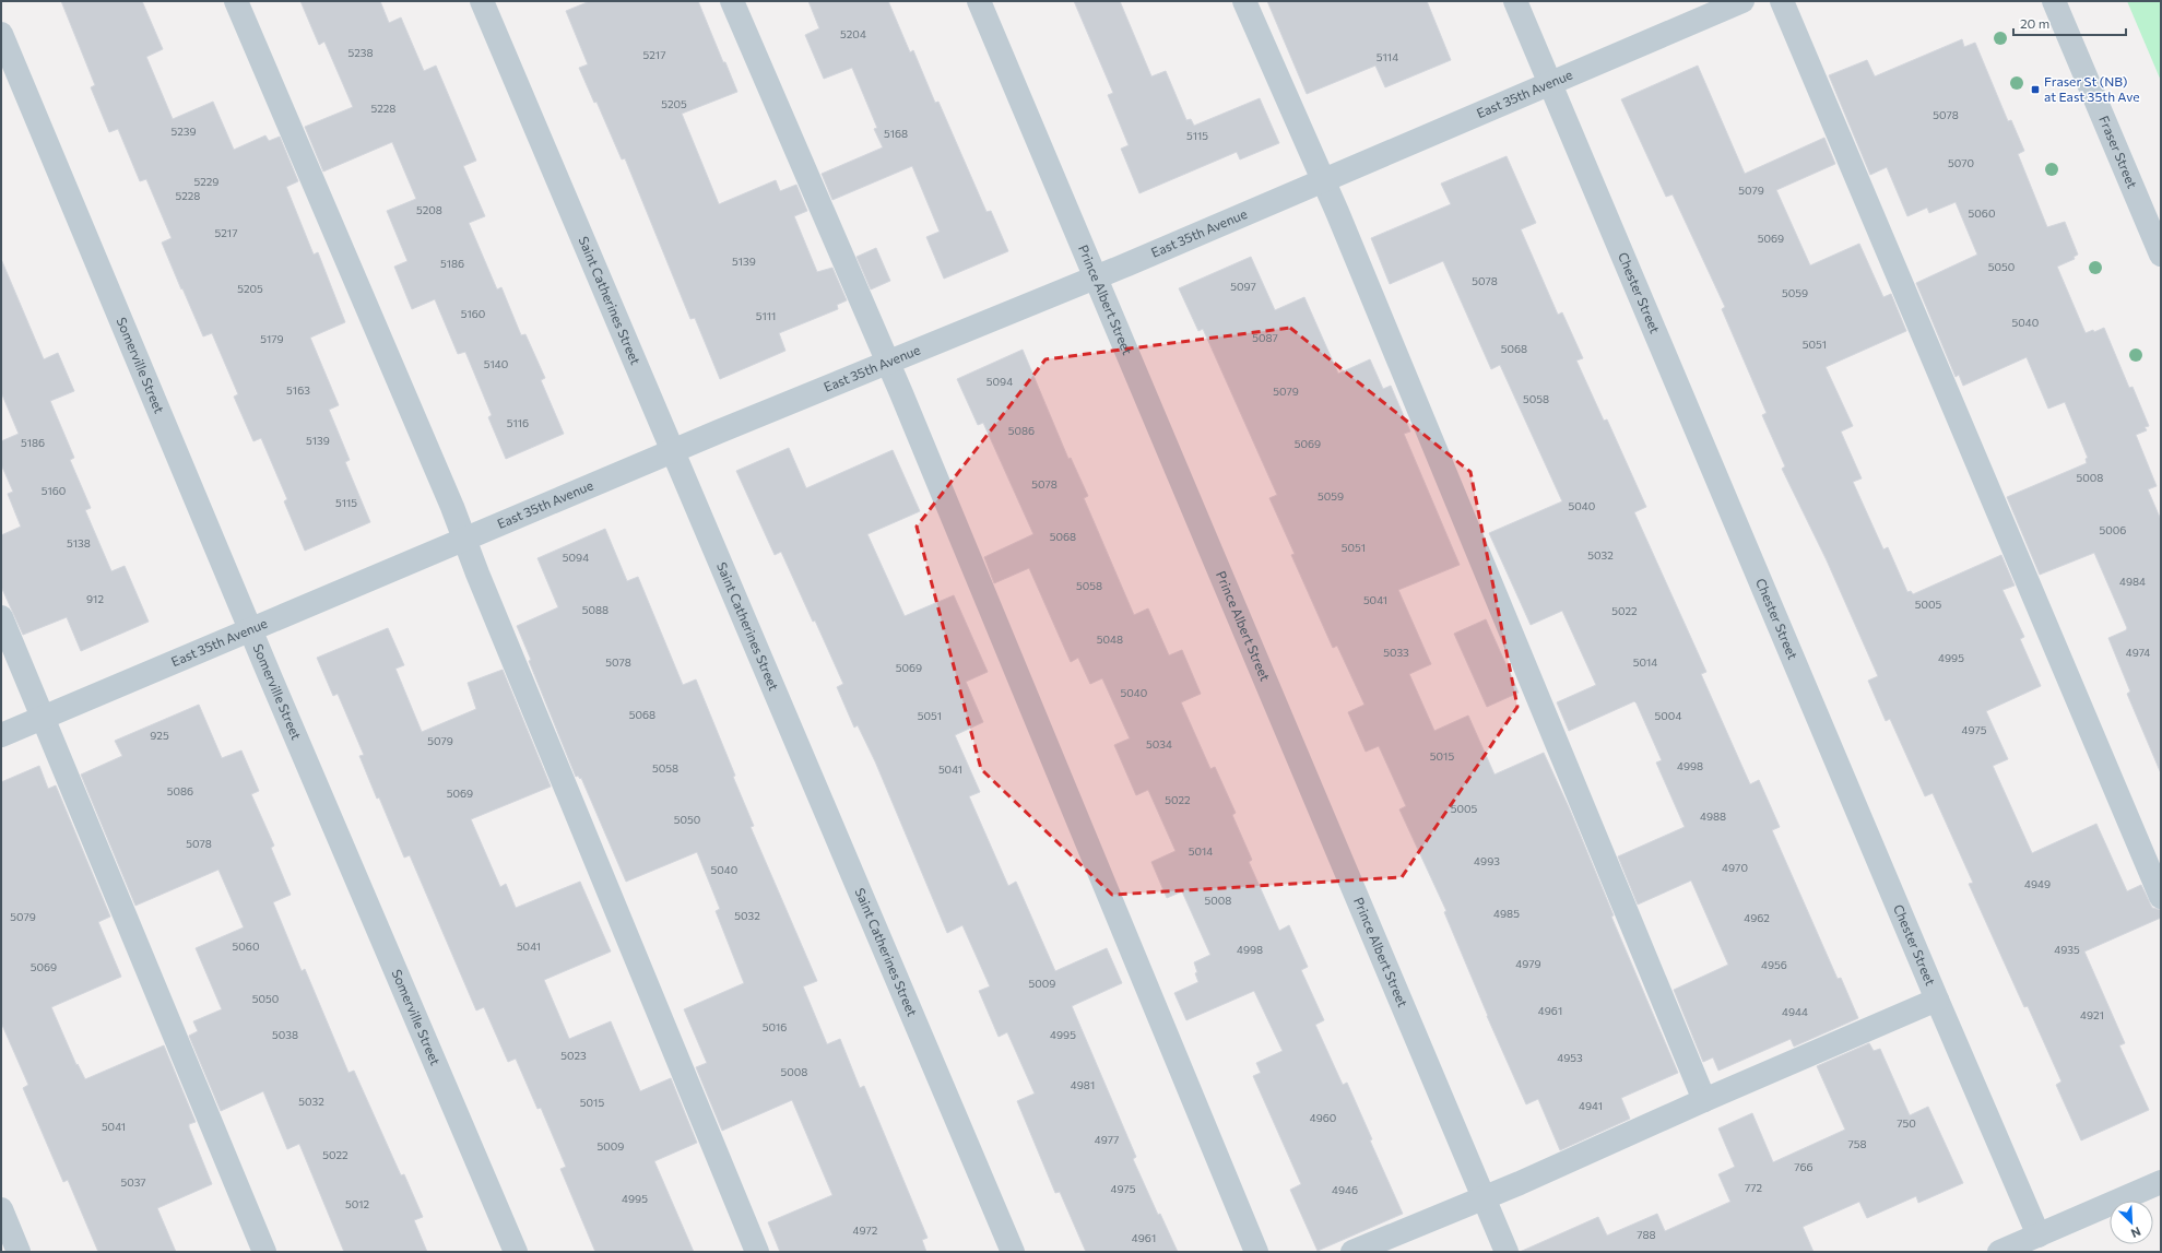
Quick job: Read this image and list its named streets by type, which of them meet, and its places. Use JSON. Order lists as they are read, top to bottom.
{
  "streets": {
    "street": [
      "East 35th Avenue",
      "Fraser Street",
      "Chester Street",
      "Saint Catherines Street",
      "Prince Albert Street",
      "Somerville Street"
    ]
  },
  "crossings": [
    ["East 35th Avenue", "Chester Street"],
    ["East 35th Avenue", "Saint Catherines Street"],
    ["East 35th Avenue", "Prince Albert Street"],
    ["East 35th Avenue", "Somerville Street"]
  ],
  "places": {
    "transit": ["Fraser St (NB) at East 35th Ave"]
  },
  "house_numbers": [
    "5204",
    "5238",
    "5217",
    "5114",
    "5205",
    "5228",
    "5078",
    "5239",
    "5168",
    "5115",
    "5070",
    "5229",
    "5079",
    "5228",
    "5208",
    "5060",
    "5217",
    "5069",
    "5139",
    "5186",
    "5050",
    "5078",
    "5097",
    "5205",
    "5059",
    "5160",
    "5111",
    "5040",
    "5087",
    "5179",
    "5051",
    "5068",
    "5140",
    "5094",
    "5163",
    "5079",
    "5058",
    "5116",
    "5086",
    "5139",
    "5186",
    "5069",
    "5008",
    "5078",
    "5160",
    "5059",
    "5115",
    "5040",
    "5006",
    "5068",
    "5138",
    "5051",
    "5032",
    "5094",
    "4984",
    "5058",
    "912",
    "5041",
    "5005",
    "5088",
    "5022",
    "5048",
    "5033",
    "4974",
    "4995",
    "5078",
    "5014",
    "5069",
    "5040",
    "5068",
    "5051",
    "5004",
    "4975",
    "925",
    "5079",
    "5034",
    "5015",
    "4998",
    "5058",
    "5041",
    "5086",
    "5069",
    "5022",
    "5005",
    "4988",
    "5050",
    "5078",
    "5014",
    "4993",
    "4970",
    "5040",
    "4949",
    "5008",
    "4985",
    "5032",
    "5079",
    "4962",
    "5060",
    "5041",
    "4998",
    "4935",
    "4979",
    "4956",
    "5069",
    "5009",
    "5050",
    "4961",
    "4944",
    "4921",
    "5016",
    "5038",
    "4995",
    "5023",
    "4953",
    "5008",
    "4981",
    "5032",
    "5015",
    "4941",
    "4960",
    "750",
    "5041",
    "4977",
    "758",
    "5009",
    "5022",
    "766",
    "5037",
    "772",
    "4975",
    "4946",
    "4995",
    "5012",
    "4972",
    "788",
    "4961"
  ],
  "scale_bar": "20 m",
  "north": "bottom right"
}
